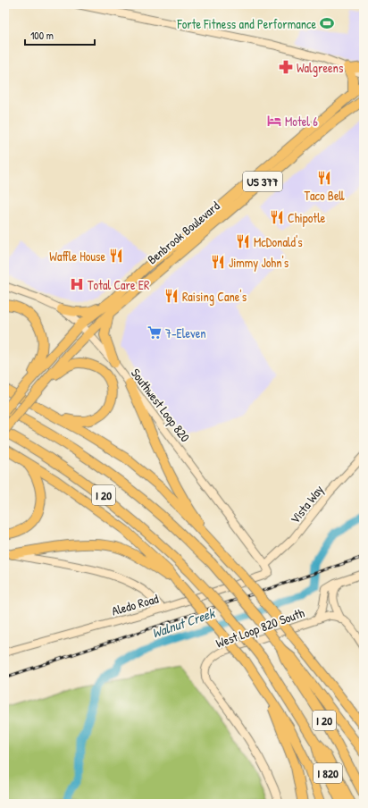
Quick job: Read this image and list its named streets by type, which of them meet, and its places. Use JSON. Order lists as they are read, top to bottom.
{
  "streets": {
    "highway": [
      "US 377",
      "Benbrook Boulevard",
      "I 20",
      "I 820"
    ],
    "street": [
      "Southwest Loop 820",
      "Vista Way",
      "Aledo Road",
      "West Loop 820 South"
    ]
  },
  "crossings": [
    ["Benbrook Boulevard", "Southwest Loop 820"],
    ["Benbrook Boulevard", "I 20"],
    ["Southwest Loop 820", "Vista Way"],
    ["Southwest Loop 820", "Aledo Road"],
    ["I 20", "I 820"],
    ["Vista Way", "Aledo Road"]
  ],
  "water": ["Walnut Creek"],
  "places": {
    "sports": ["Forte Fitness and Performance"],
    "pharmacy": ["Walgreens"],
    "hotel": ["Motel 6"],
    "restaurant": [
      "Taco Bell",
      "Chipotle",
      "McDonald's",
      "Waffle House",
      "Jimmy John's",
      "Raising Cane's"
    ],
    "hospital": ["Total Care ER"],
    "supermarket": ["7-Eleven"]
  },
  "scale_bar": "100 m"
}
